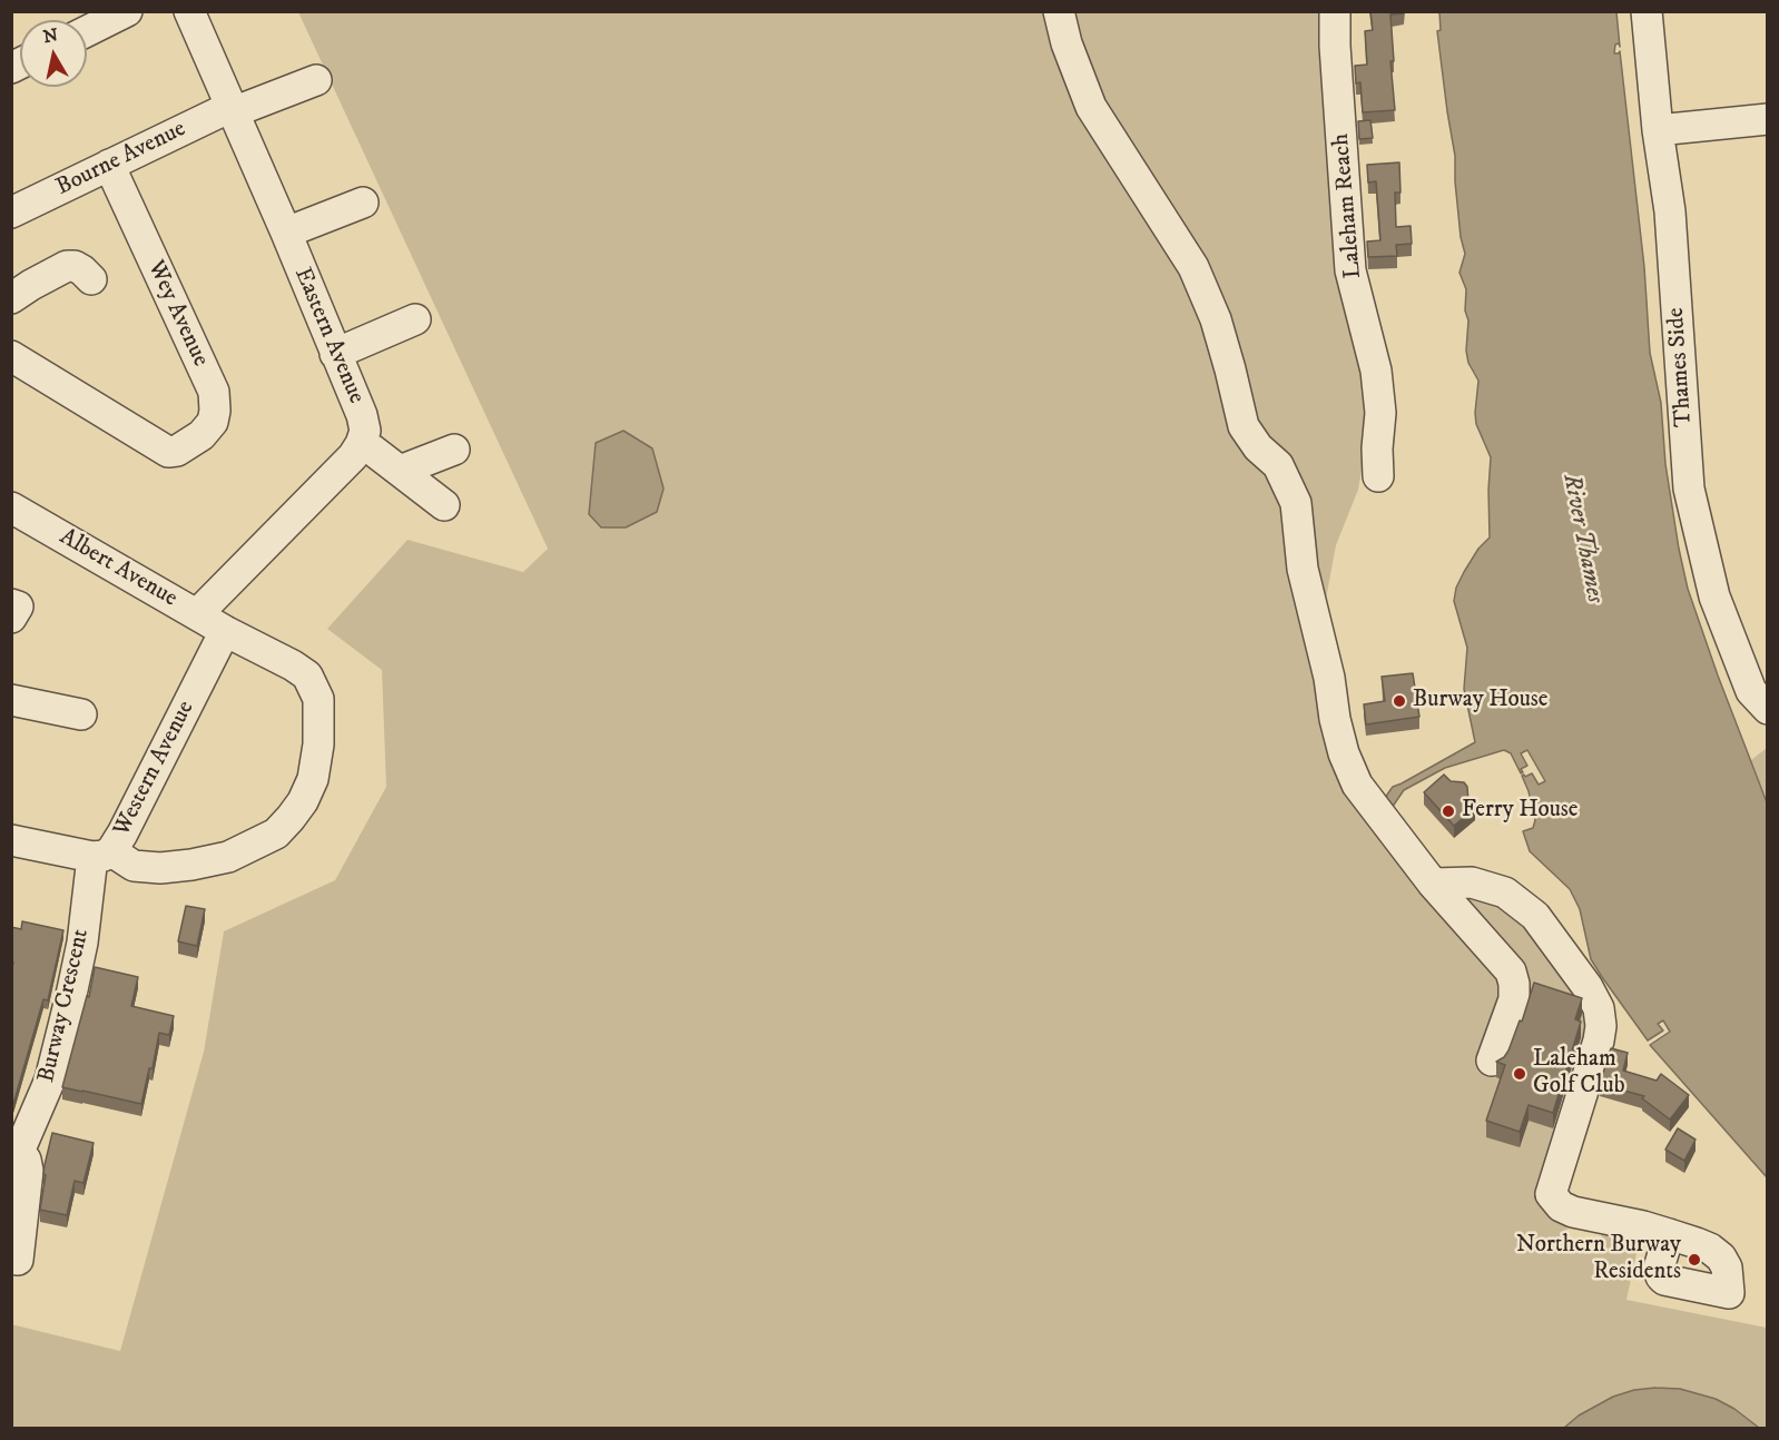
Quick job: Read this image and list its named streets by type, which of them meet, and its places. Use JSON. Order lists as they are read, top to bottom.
{
  "streets": {
    "street": [
      "Bourne Avenue",
      "Laleham Reach",
      "Wey Avenue",
      "Eastern Avenue",
      "Thames Side",
      "Albert Avenue",
      "Western Avenue",
      "Burway Crescent"
    ]
  },
  "crossings": [
    ["Bourne Avenue", "Wey Avenue"],
    ["Bourne Avenue", "Eastern Avenue"],
    ["Albert Avenue", "Western Avenue"],
    ["Albert Avenue", "Burway Crescent"],
    ["Western Avenue", "Burway Crescent"]
  ],
  "water": ["River Thames"],
  "places": [
    "Burway House",
    "Ferry House",
    "Laleham Golf Club",
    "Northern Burway Residents"
  ],
  "north": "top"
}
